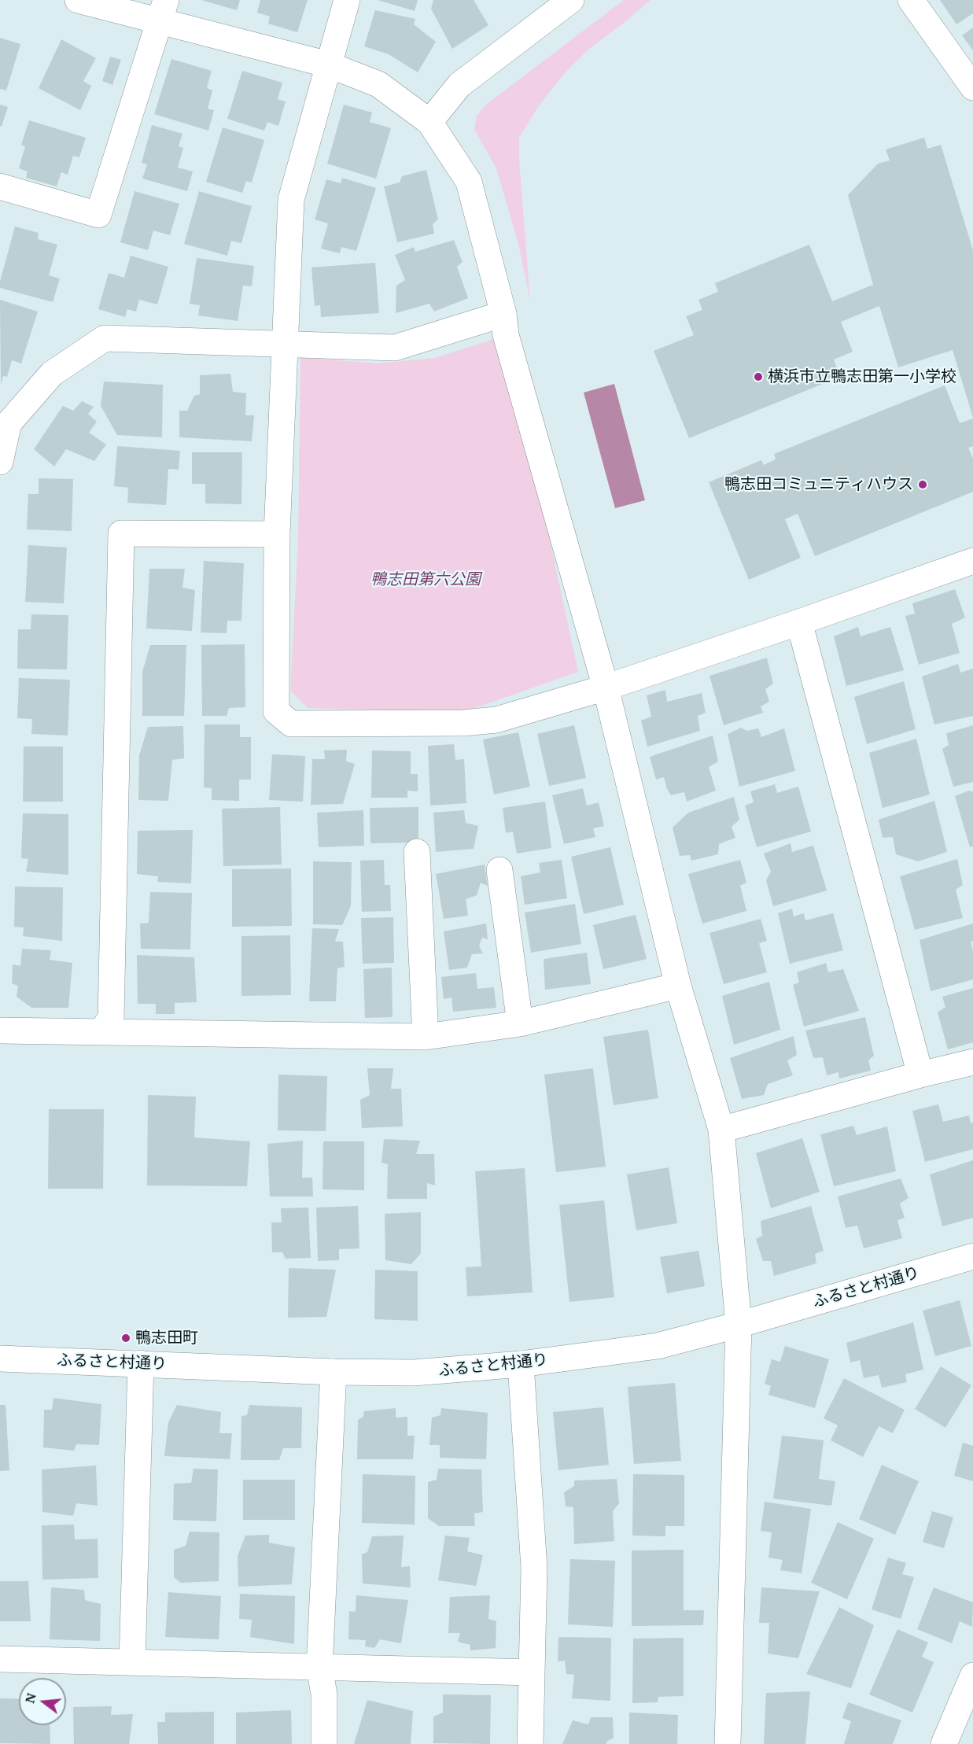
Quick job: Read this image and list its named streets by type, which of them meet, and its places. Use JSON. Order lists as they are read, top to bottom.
{
  "streets": {
    "street": ["ふるさと村通り"]
  },
  "parks": ["鴨志田第六公園"],
  "places": ["横浜市立鴨志田第一小学校", "鴨志田コミュニティハウス", "鴨志田町"],
  "north": "left"
}
